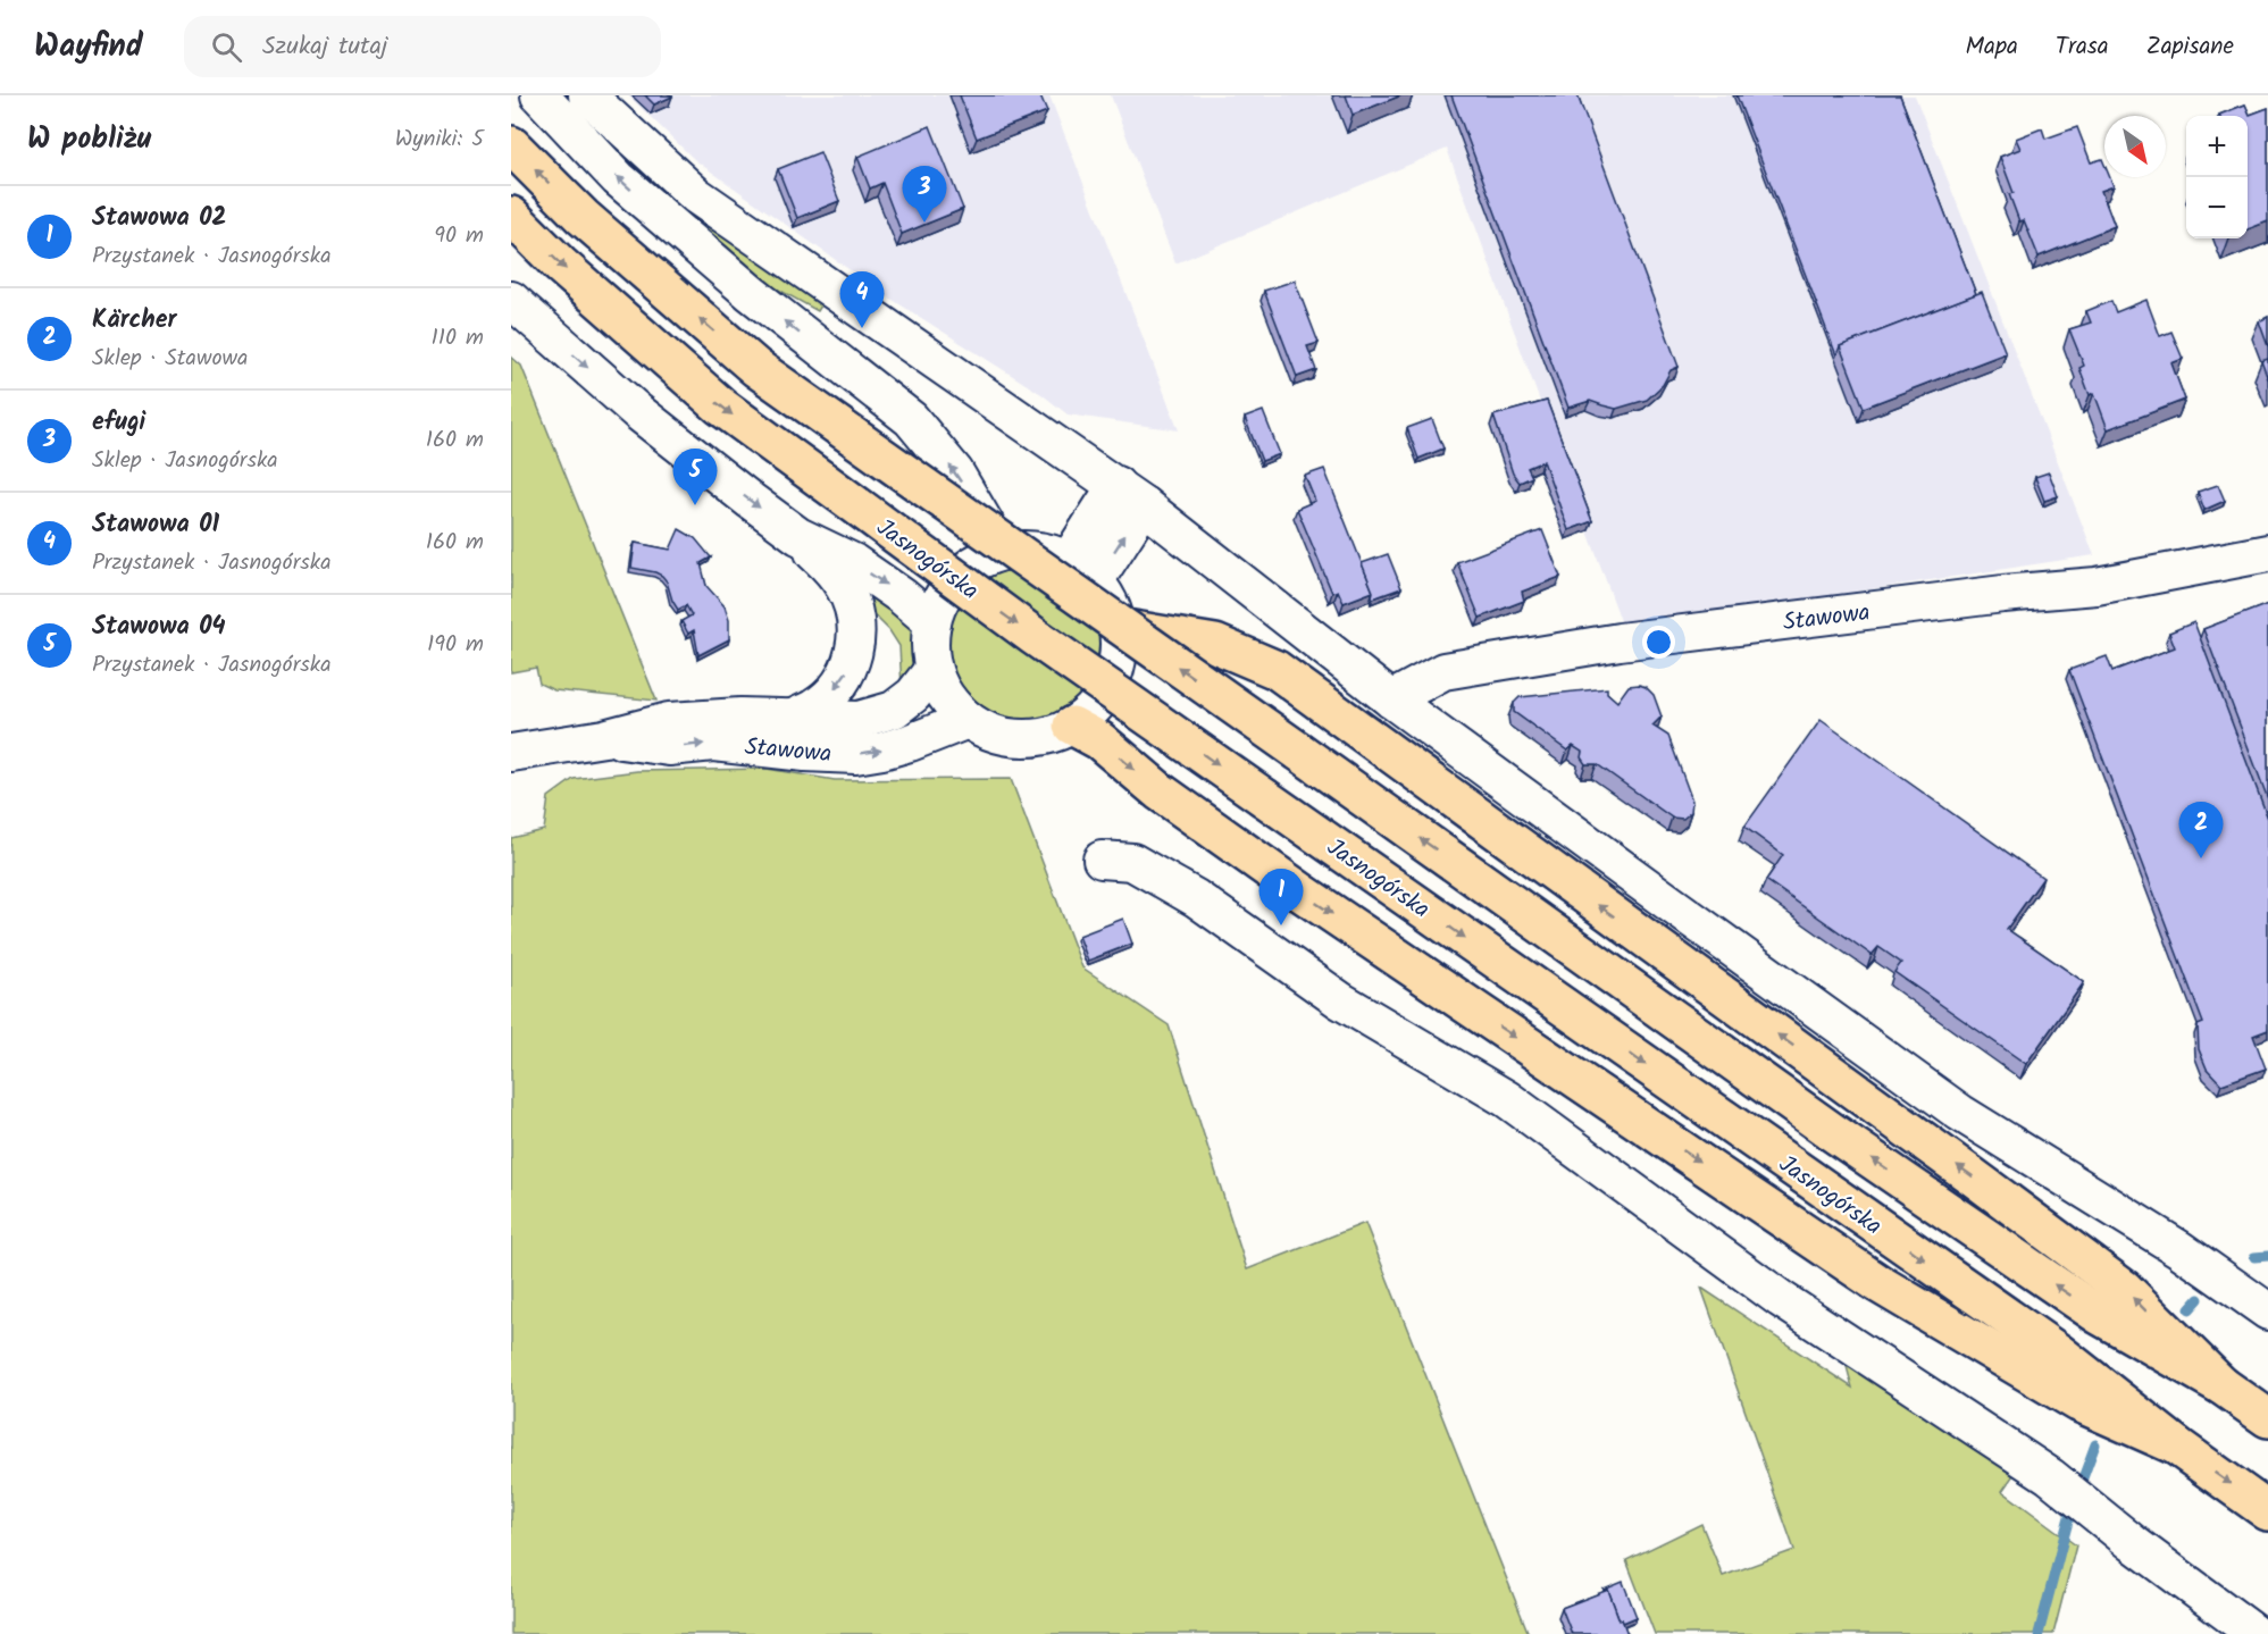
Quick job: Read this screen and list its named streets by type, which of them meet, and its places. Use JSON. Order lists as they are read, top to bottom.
{
  "streets": {
    "main road": ["Jasnogórska"],
    "street": ["Stawowa"]
  },
  "crossings": [
    ["Jasnogórska", "Stawowa"]
  ],
  "north": "bottom right",
  "page": {
    "header": "Wayfind",
    "search": "Szukaj tutaj",
    "nav": ["Mapa", "Trasa", "Zapisane"],
    "heading": ["W pobliżu", "Wyniki: 5"],
    "map_buttons": ["+", "−"],
    "pins": [
      "3",
      "4",
      "5",
      "2",
      "1"
    ],
    "list": [
      {
        "mark": "1",
        "name": "Stawowa 02",
        "note": "Przystanek · Jasnogórska",
        "value": "90 m"
      },
      {
        "mark": "2",
        "name": "Kärcher",
        "note": "Sklep · Stawowa",
        "value": "110 m"
      },
      {
        "mark": "3",
        "name": "efugi",
        "note": "Sklep · Jasnogórska",
        "value": "160 m"
      },
      {
        "mark": "4",
        "name": "Stawowa 01",
        "note": "Przystanek · Jasnogórska",
        "value": "160 m"
      },
      {
        "mark": "5",
        "name": "Stawowa 04",
        "note": "Przystanek · Jasnogórska",
        "value": "190 m"
      }
    ]
  }
}
